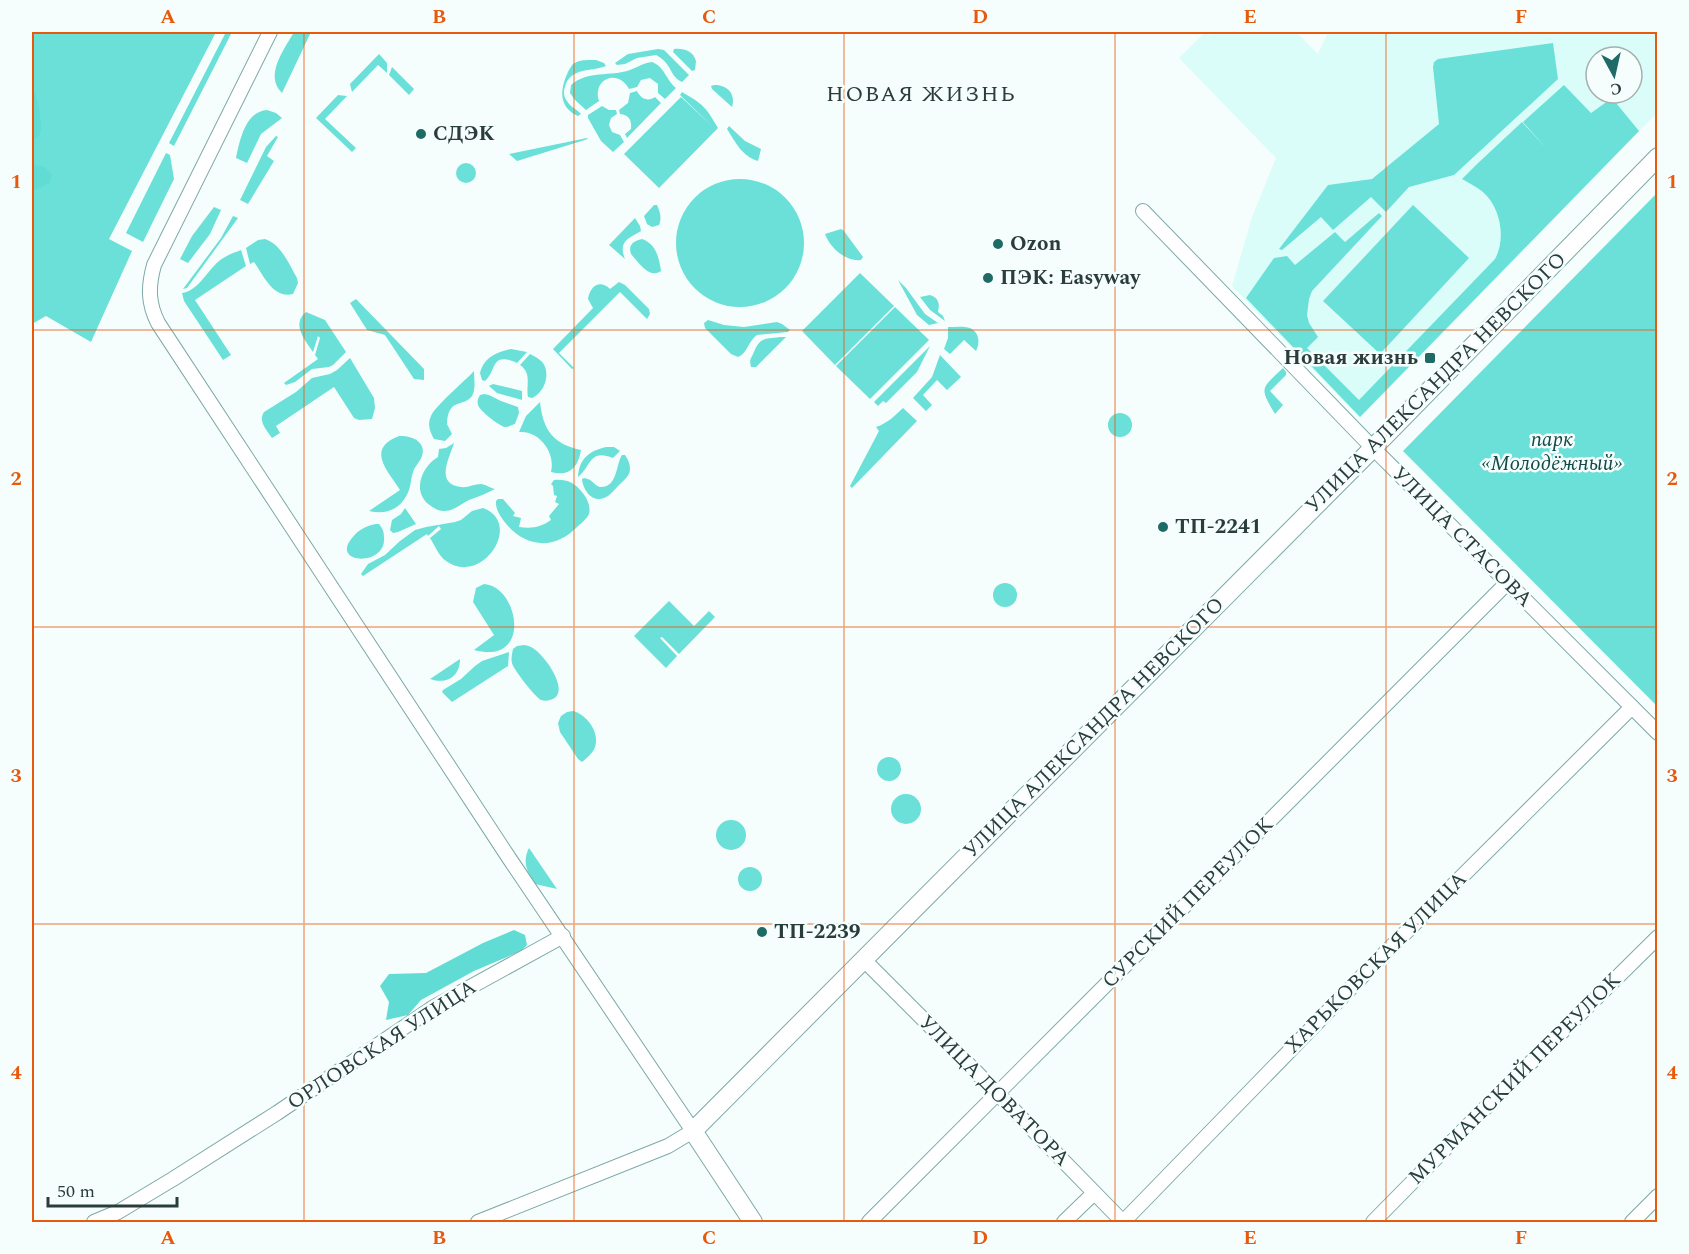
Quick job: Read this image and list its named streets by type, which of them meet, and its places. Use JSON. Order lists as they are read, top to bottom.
{
  "streets": {
    "street": [
      "УЛИЦА АЛЕКСАНДРА НЕВСКОГО",
      "УЛИЦА СТАСОВА",
      "СУРСКИЙ ПЕРЕУЛОК",
      "ХАРЬКОВСКАЯ УЛИЦА",
      "ОРЛОВСКАЯ УЛИЦА",
      "МУРМАНСКИЙ ПЕРЕУЛОК",
      "УЛИЦА ДОВАТОРА"
    ]
  },
  "crossings": [
    ["УЛИЦА АЛЕКСАНДРА НЕВСКОГО", "УЛИЦА СТАСОВА"],
    ["УЛИЦА АЛЕКСАНДРА НЕВСКОГО", "УЛИЦА ДОВАТОРА"],
    ["УЛИЦА СТАСОВА", "СУРСКИЙ ПЕРЕУЛОК"],
    ["УЛИЦА СТАСОВА", "ХАРЬКОВСКАЯ УЛИЦА"],
    ["СУРСКИЙ ПЕРЕУЛОК", "УЛИЦА ДОВАТОРА"],
    ["ХАРЬКОВСКАЯ УЛИЦА", "УЛИЦА ДОВАТОРА"]
  ],
  "districts": ["НОВАЯ ЖИЗНЬ"],
  "parks": ["парк «Молодёжный»"],
  "places": {
    "other": [
      "СДЭК",
      "Ozon",
      "ПЭК: Easyway",
      "ТП-2241",
      "ТП-2239"
    ],
    "transit": ["Новая жизнь"]
  },
  "scale_bar": "50 m",
  "north": "bottom",
  "grid": {
    "columns": [
      "A",
      "B",
      "C",
      "D",
      "E",
      "F"
    ],
    "rows": [
      "1",
      "2",
      "3",
      "4"
    ]
  }
}
